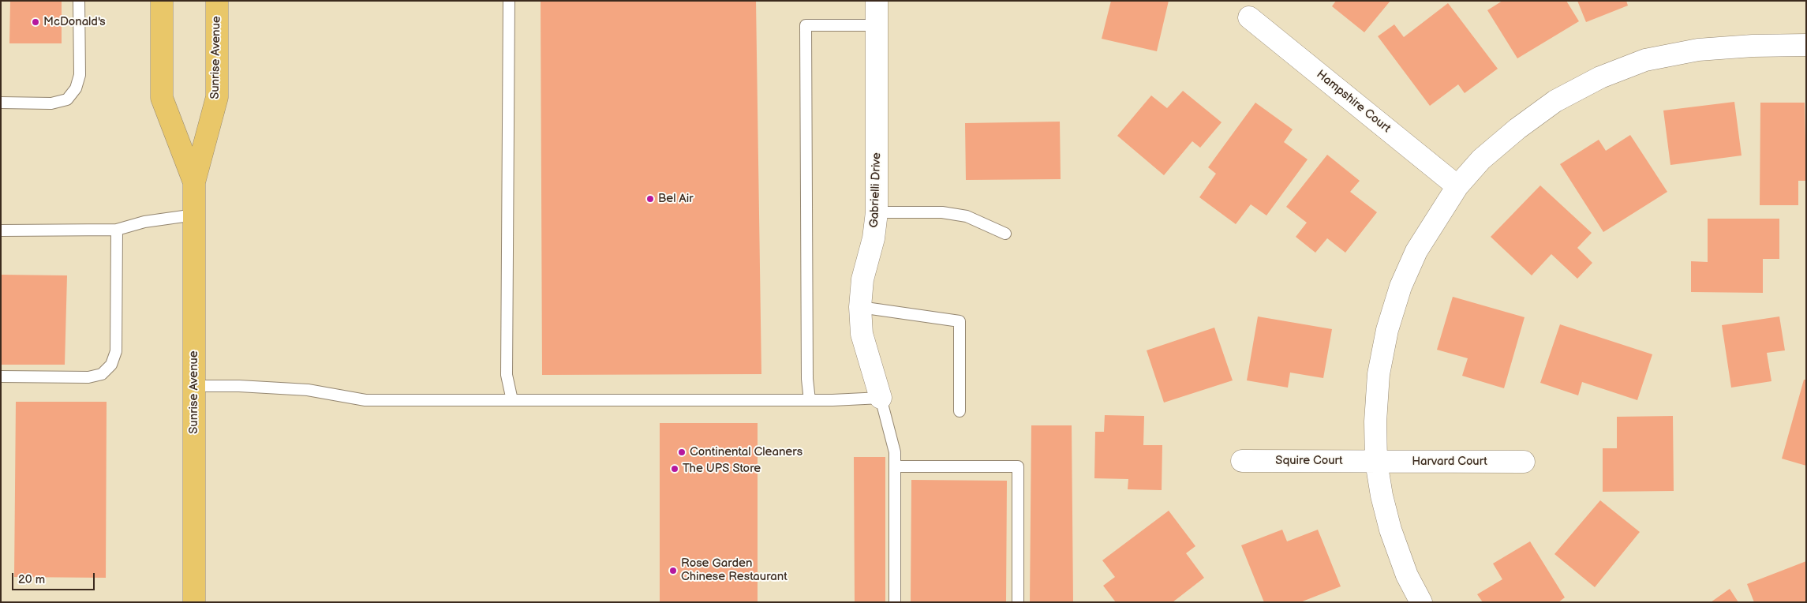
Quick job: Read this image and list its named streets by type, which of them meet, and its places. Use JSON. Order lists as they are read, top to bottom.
{
  "streets": {
    "main road": ["Sunrise Avenue"],
    "street": [
      "Hampshire Court",
      "Gabrielli Drive",
      "Squire Court",
      "Harvard Court"
    ]
  },
  "crossings": [
    ["Squire Court", "Harvard Court"]
  ],
  "places": [
    "McDonald's",
    "Bel Air",
    "Continental Cleaners",
    "The UPS Store",
    "Rose Garden Chinese Restaurant"
  ],
  "scale_bar": "20 m"
}
